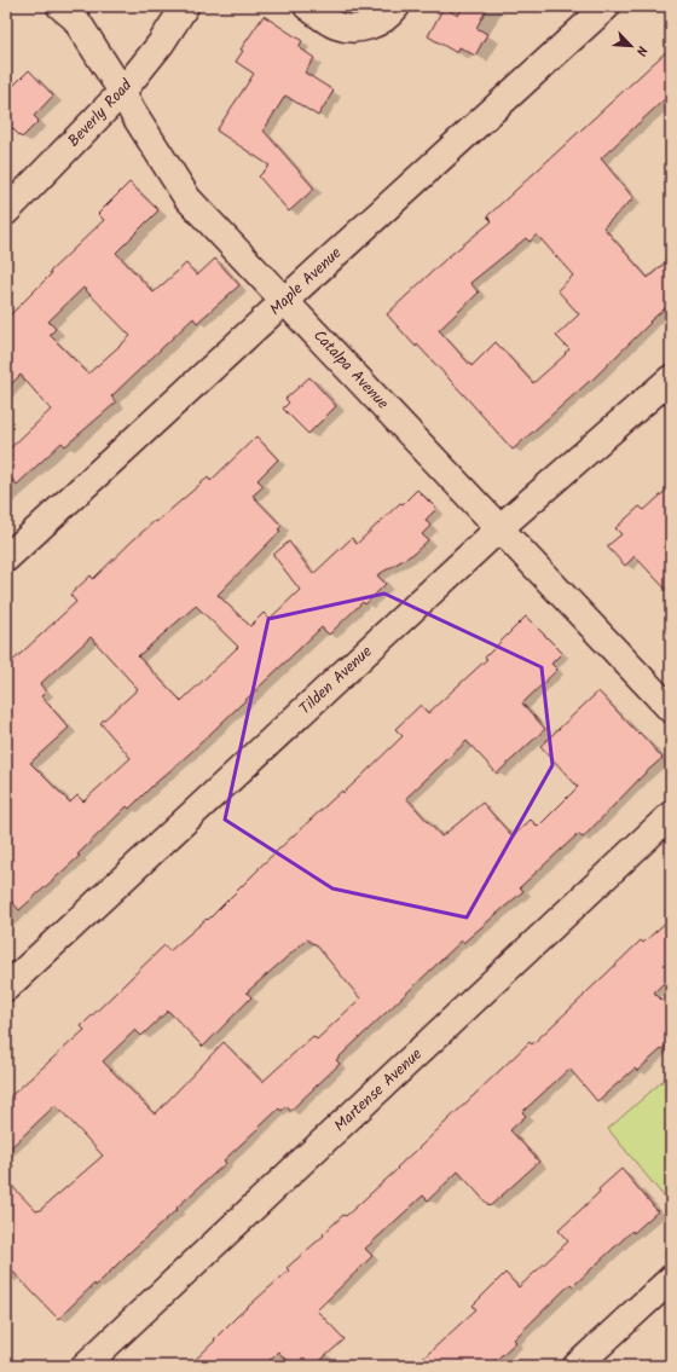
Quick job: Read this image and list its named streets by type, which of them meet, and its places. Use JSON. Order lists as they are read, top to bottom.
{
  "streets": {
    "street": [
      "Beverly Road",
      "Maple Avenue",
      "Catalpa Avenue",
      "Tilden Avenue",
      "Martense Avenue"
    ]
  },
  "crossings": [
    ["Beverly Road", "Catalpa Avenue"],
    ["Maple Avenue", "Catalpa Avenue"],
    ["Catalpa Avenue", "Tilden Avenue"]
  ],
  "north": "bottom right"
}
